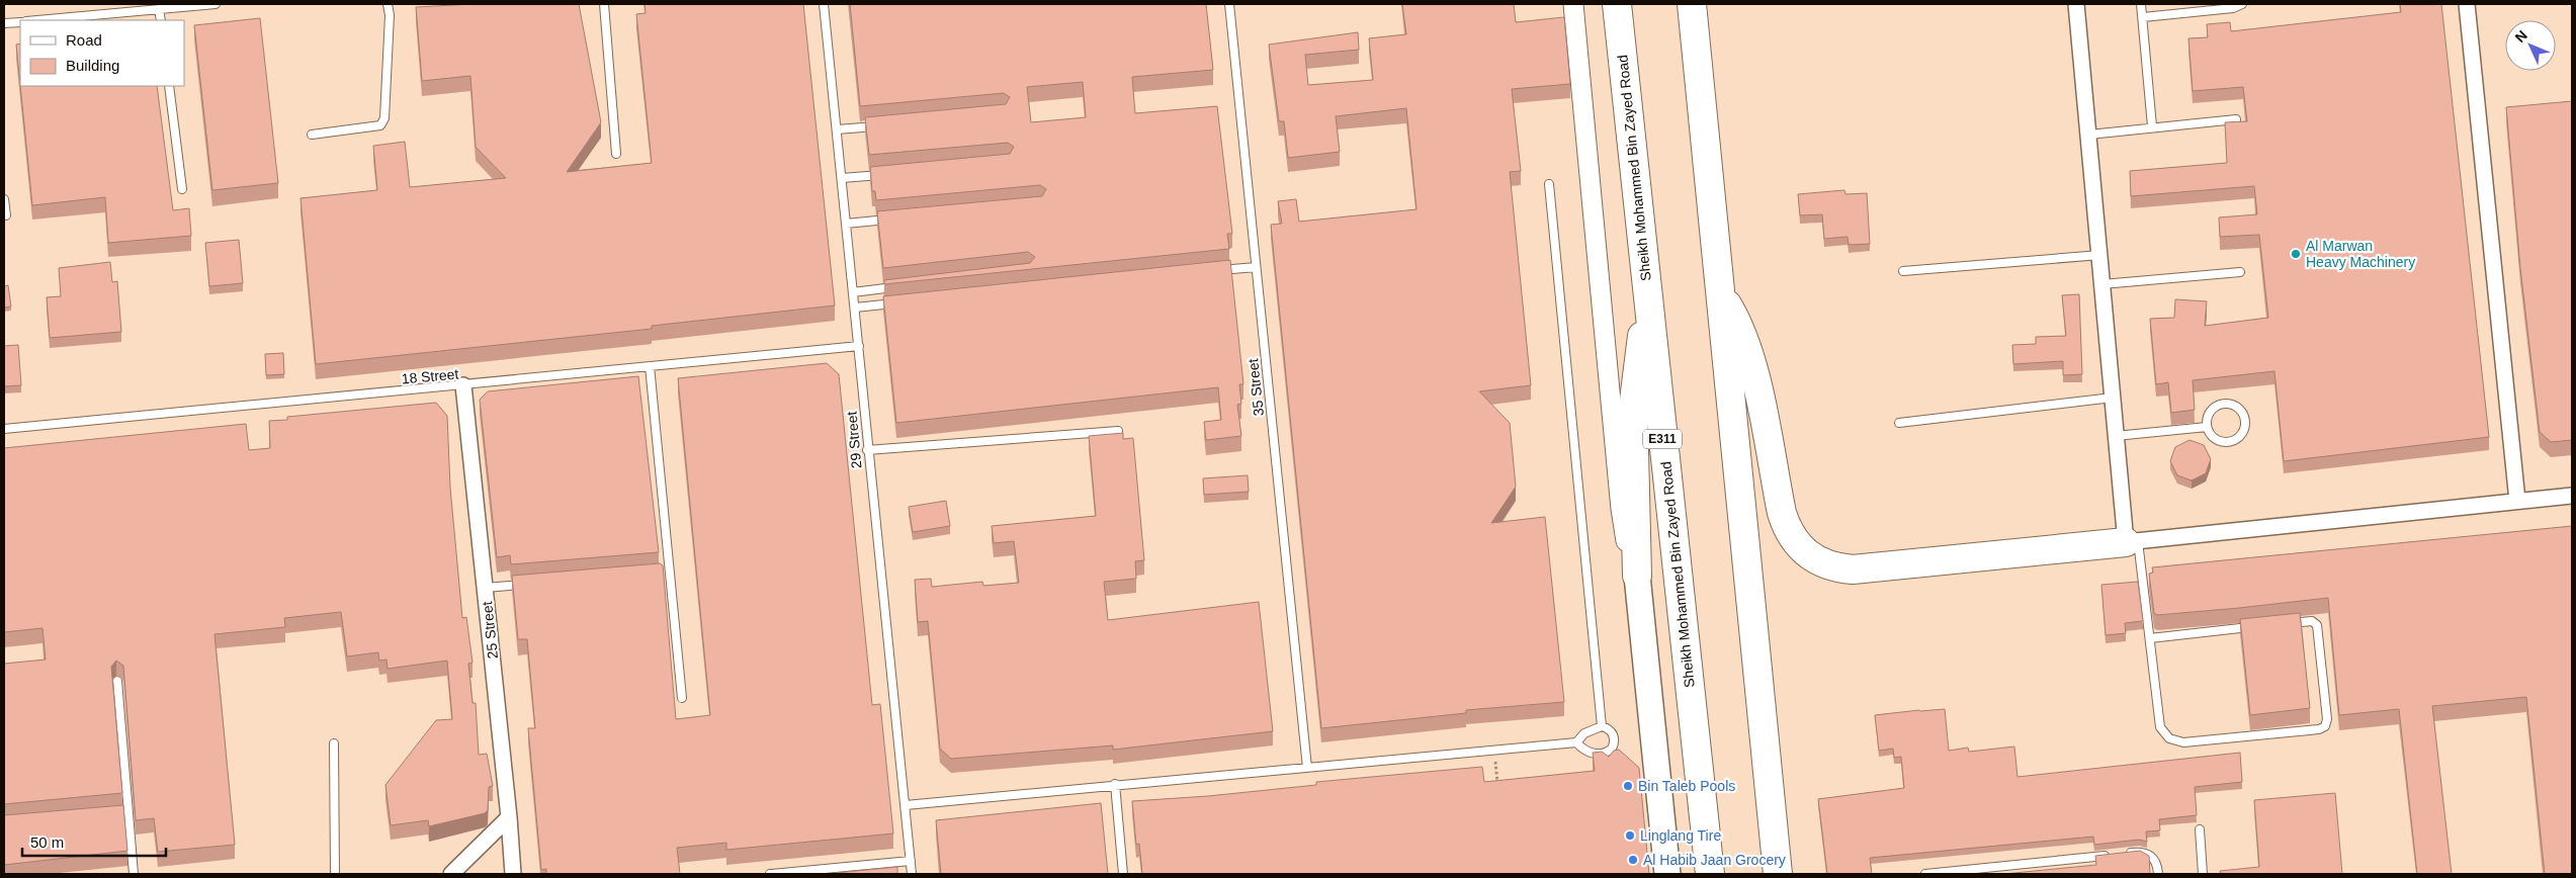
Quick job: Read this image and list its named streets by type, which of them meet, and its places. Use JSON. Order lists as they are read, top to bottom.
{
  "streets": {
    "highway": ["Sheikh Mohammed Bin Zayed Road", "E311"],
    "street": ["25 Street"],
    "lane": ["18 Street", "35 Street", "29 Street"]
  },
  "crossings": [
    ["18 Street", "29 Street"],
    ["18 Street", "25 Street"]
  ],
  "places": [
    "Al Marwan Heavy Machinery",
    "Bin Taleb Pools",
    "Linglang Tire",
    "Al Habib Jaan Grocery"
  ],
  "legend": ["Road", "Building"],
  "scale_bar": "50 m",
  "north": "top left"
}
